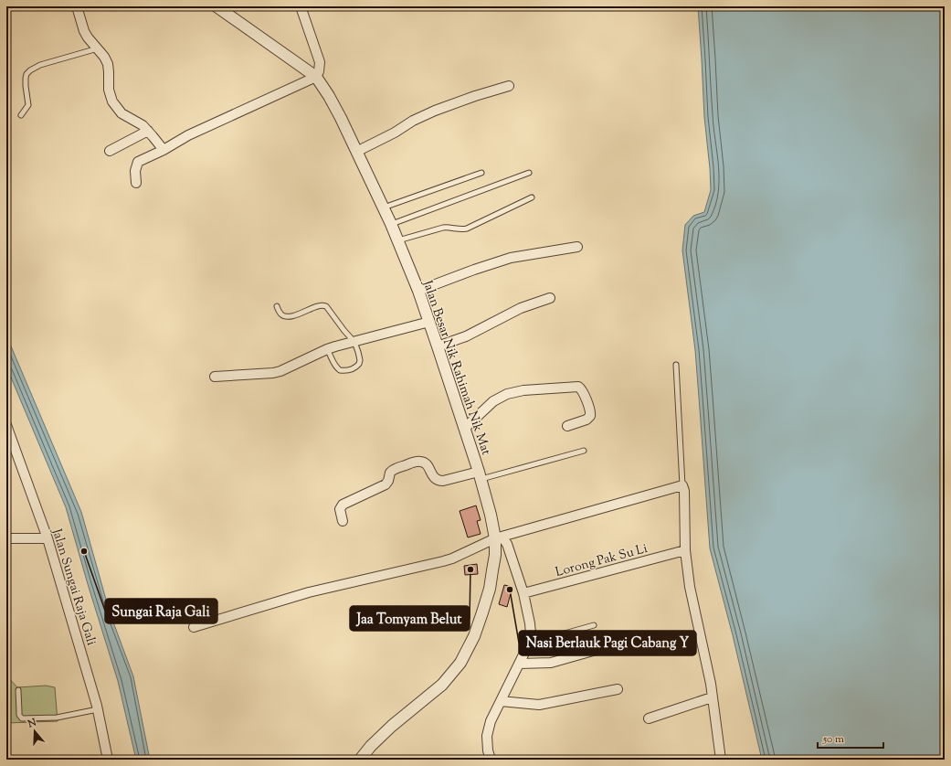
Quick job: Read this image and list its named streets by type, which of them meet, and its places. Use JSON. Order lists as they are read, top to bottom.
{
  "streets": {
    "street": ["Jalan Besar Nik Rahimah Nik Mat", "Lorong Pak Su Li", "Jalan Sungai Raja Gali"]
  },
  "places": ["Sungai Raja Gali", "Jaa Tomyam Belut", "Nasi Berlauk Pagi Cabang Y"],
  "scale_bar": "50 m",
  "north": "top"
}
